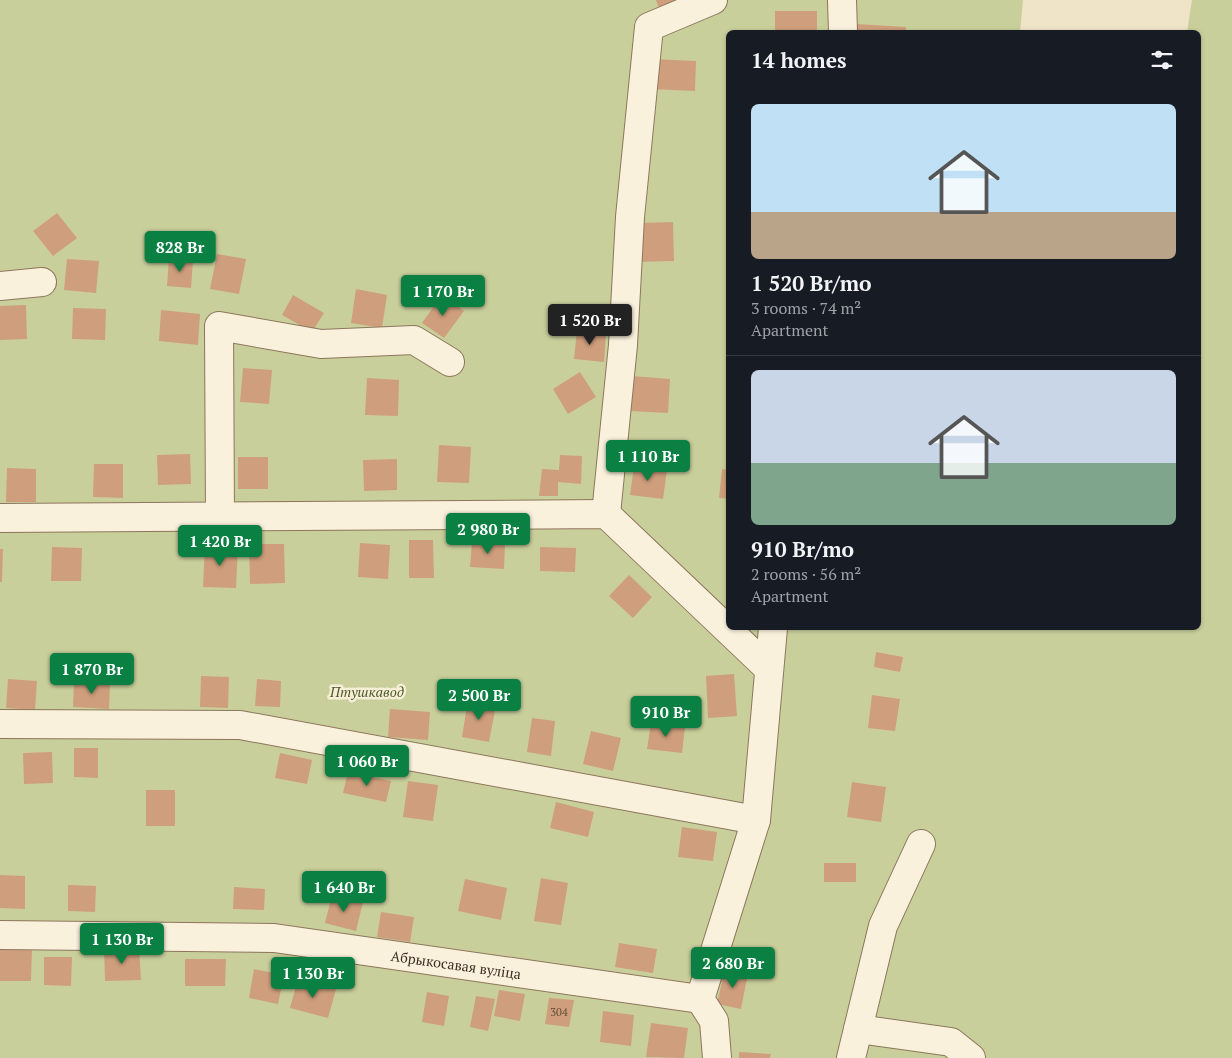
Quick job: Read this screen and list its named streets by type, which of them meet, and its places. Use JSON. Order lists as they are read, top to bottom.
{
  "streets": {
    "street": ["Абрыкосавая вуліца"]
  },
  "parks": ["Птушкавод"],
  "house_numbers": ["304"],
  "page": {
    "heading": "14 homes",
    "list": [
      {
        "name": "1 520 Br/mo",
        "note": "3 rooms · 74 m² · Apartment"
      },
      {
        "name": "910 Br/mo",
        "note": "2 rooms · 56 m² · Apartment"
      }
    ],
    "price": [
      "828 Br",
      "1 170 Br",
      "1 520 Br",
      "1 110 Br",
      "2 980 Br",
      "1 420 Br",
      "1 870 Br",
      "2 500 Br",
      "910 Br",
      "1 060 Br",
      "1 640 Br",
      "1 130 Br",
      "2 680 Br",
      "1 130 Br"
    ]
  }
}
